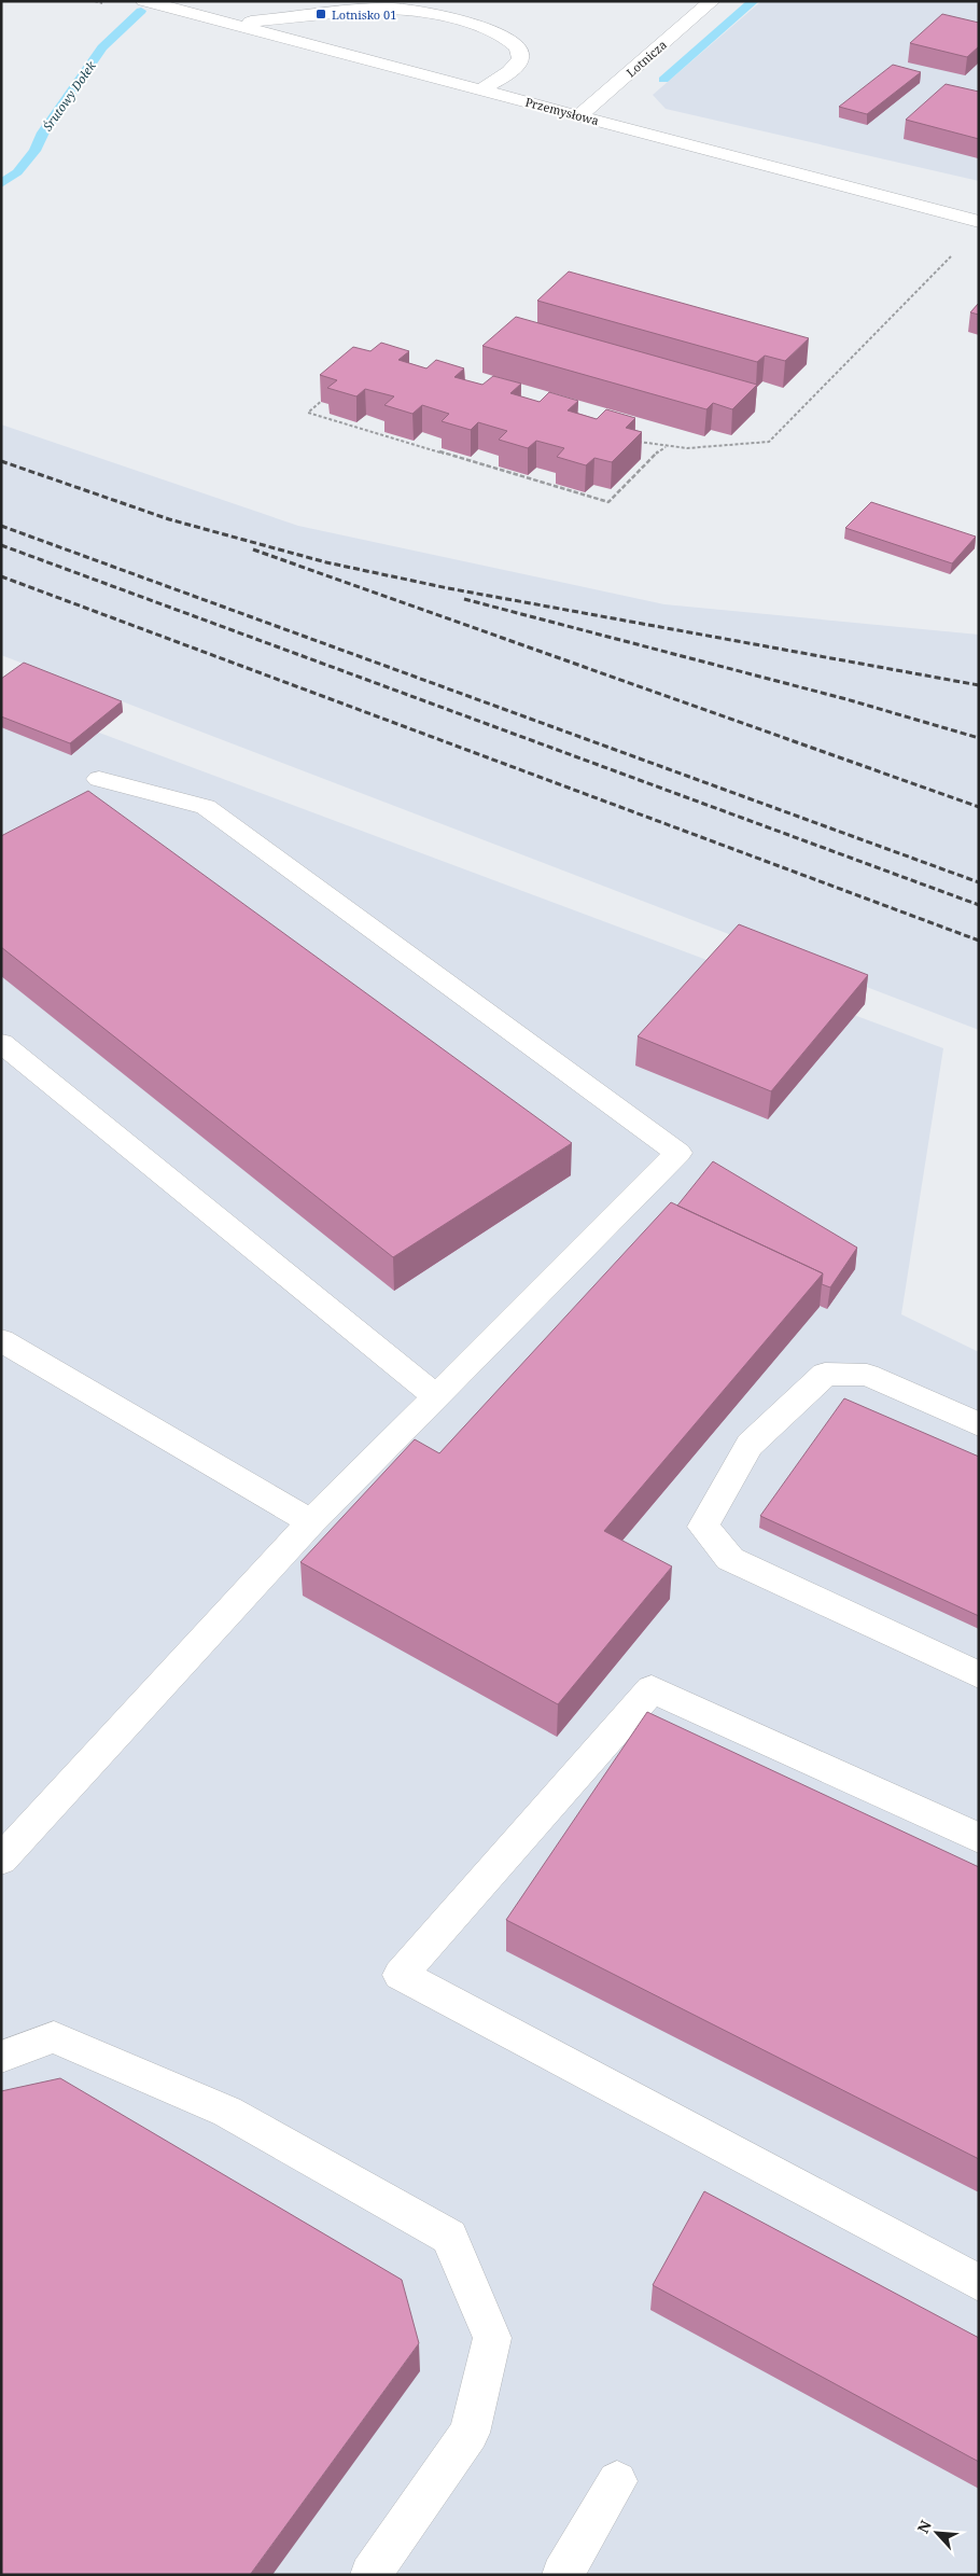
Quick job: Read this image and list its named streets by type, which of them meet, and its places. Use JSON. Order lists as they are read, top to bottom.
{
  "streets": {
    "street": ["Lotnicza", "Przemysłowa"]
  },
  "crossings": [
    ["Lotnicza", "Przemysłowa"]
  ],
  "water": ["Śrutowy Dołek"],
  "places": {
    "transit": ["Lotnisko 01"]
  },
  "north": "top left"
}
